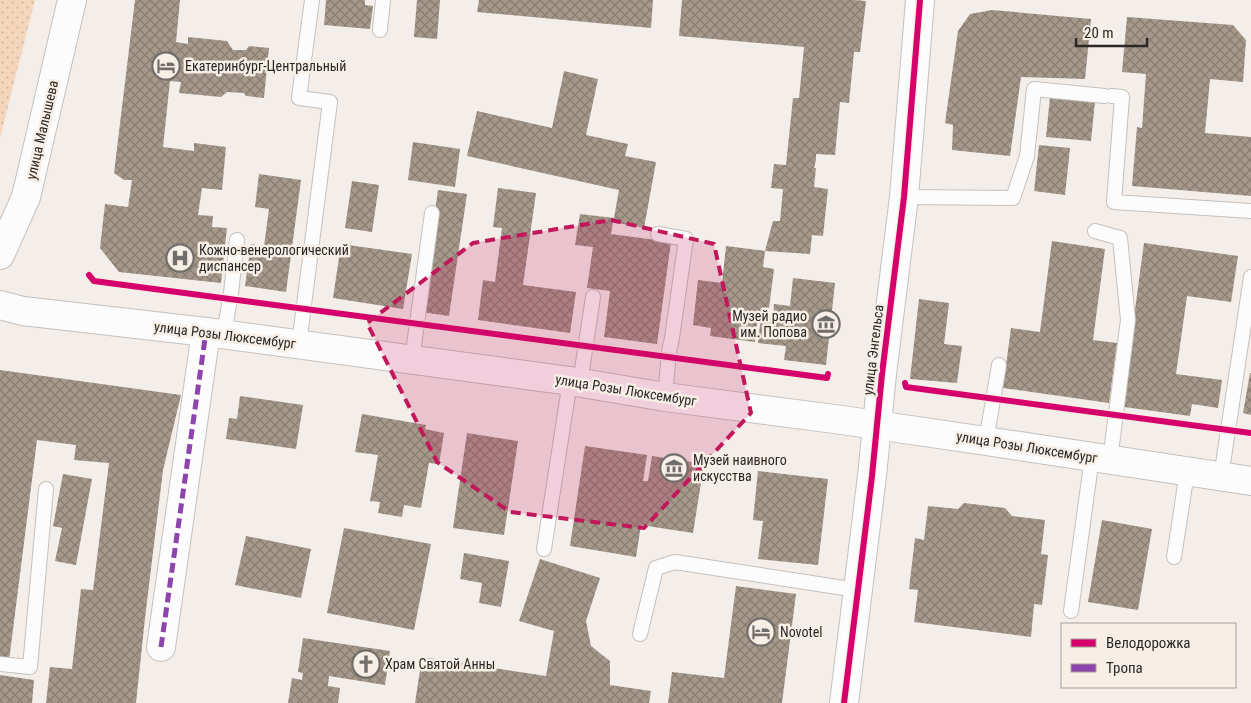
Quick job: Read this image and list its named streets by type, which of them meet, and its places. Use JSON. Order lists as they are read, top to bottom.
{
  "streets": {
    "main road": ["улица Малышева", "улица Розы Люксембург", "улица Энгельса"]
  },
  "crossings": [
    ["улица Розы Люксембург", "улица Энгельса"]
  ],
  "places": {
    "hotel": ["Екатеринбург-Центральный", "Novotel"],
    "hospital": ["Кожно-венерологический диспансер"],
    "museum": ["Музей радио им. Попова", "Музей наивного искусства"],
    "church": ["Храм Святой Анны"]
  },
  "legend": ["Велодорожка", "Тропа"],
  "scale_bar": "20 m"
}
